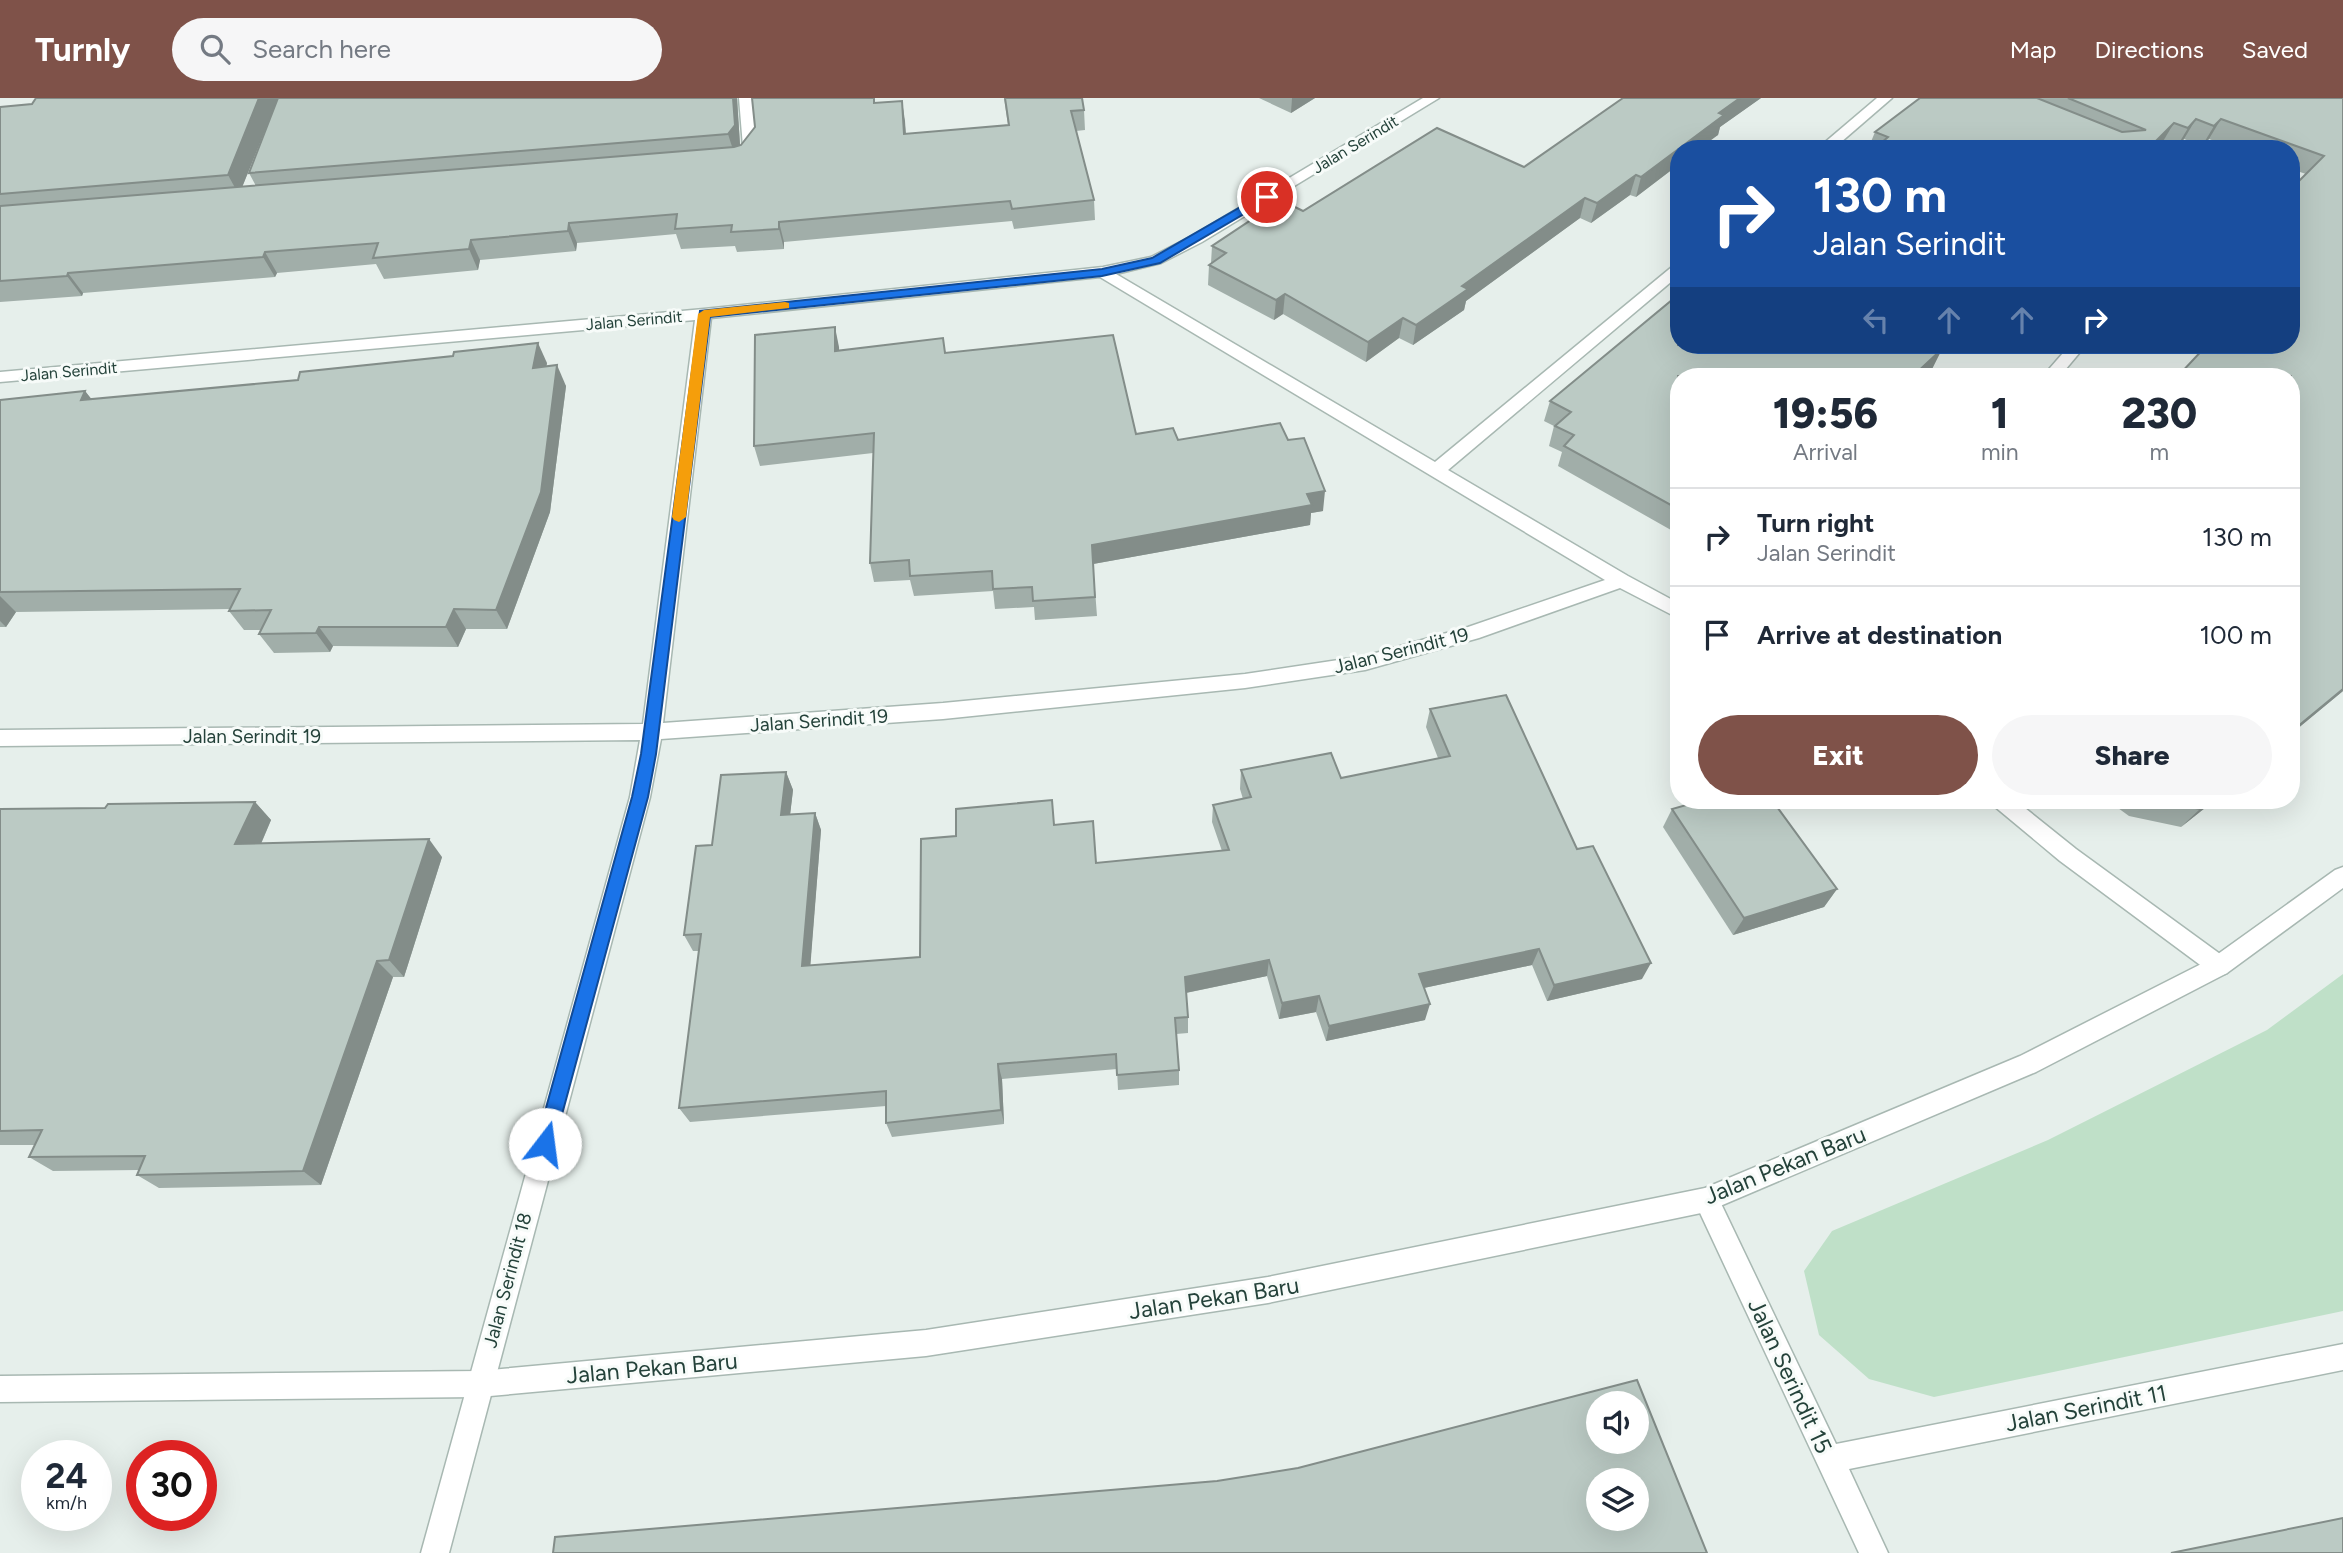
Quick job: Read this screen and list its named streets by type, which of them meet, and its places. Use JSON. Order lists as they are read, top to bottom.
{
  "streets": {
    "street": [
      "Jalan Serindit",
      "Jalan Serindit 19",
      "Jalan Pekan Baru",
      "Jalan Serindit 18",
      "Jalan Serindit 15",
      "Jalan Serindit 11"
    ]
  },
  "crossings": [
    ["Jalan Serindit", "Jalan Serindit 18"],
    ["Jalan Serindit 19", "Jalan Serindit 18"],
    ["Jalan Pekan Baru", "Jalan Serindit 18"],
    ["Jalan Pekan Baru", "Jalan Serindit 15"],
    ["Jalan Serindit 15", "Jalan Serindit 11"]
  ],
  "page": {
    "header": "Turnly",
    "search": "Search here",
    "nav": ["Map", "Directions", "Saved"],
    "turn": ["130 m", "Jalan Serindit"],
    "eta": [
      "19:56",
      "Arrival",
      "1",
      "min",
      "230",
      "m"
    ],
    "list": [
      {
        "name": "Turn right",
        "note": "Jalan Serindit",
        "value": "130 m"
      },
      {
        "name": "Arrive at destination",
        "value": "100 m"
      }
    ],
    "buttons": ["Exit", "Share"],
    "speed": "24 km/h",
    "limit": "30"
  }
}
